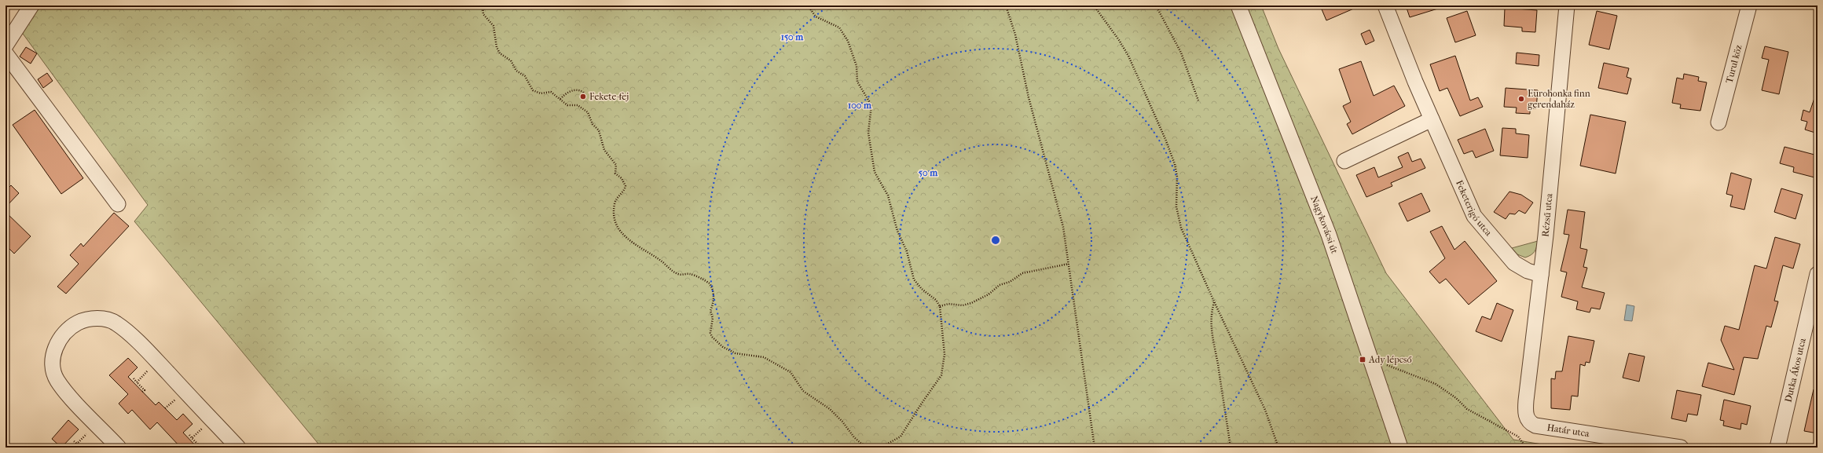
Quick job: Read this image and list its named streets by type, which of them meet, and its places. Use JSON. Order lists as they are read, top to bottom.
{
  "streets": {
    "street": [
      "Turul köz",
      "Feketerigó utca",
      "Rézsű utca",
      "Nagykovácsi út",
      "Dutka Ákos utca",
      "Határ utca"
    ]
  },
  "crossings": [
    ["Feketerigó utca", "Rézsű utca"],
    ["Rézsű utca", "Határ utca"]
  ],
  "places": {
    "other": ["Fekete-fej", "Eurohonka finn gerendaház"],
    "transit": ["Ady lépcső"]
  },
  "rings": ["150 m", "100 m", "50 m"]
}
